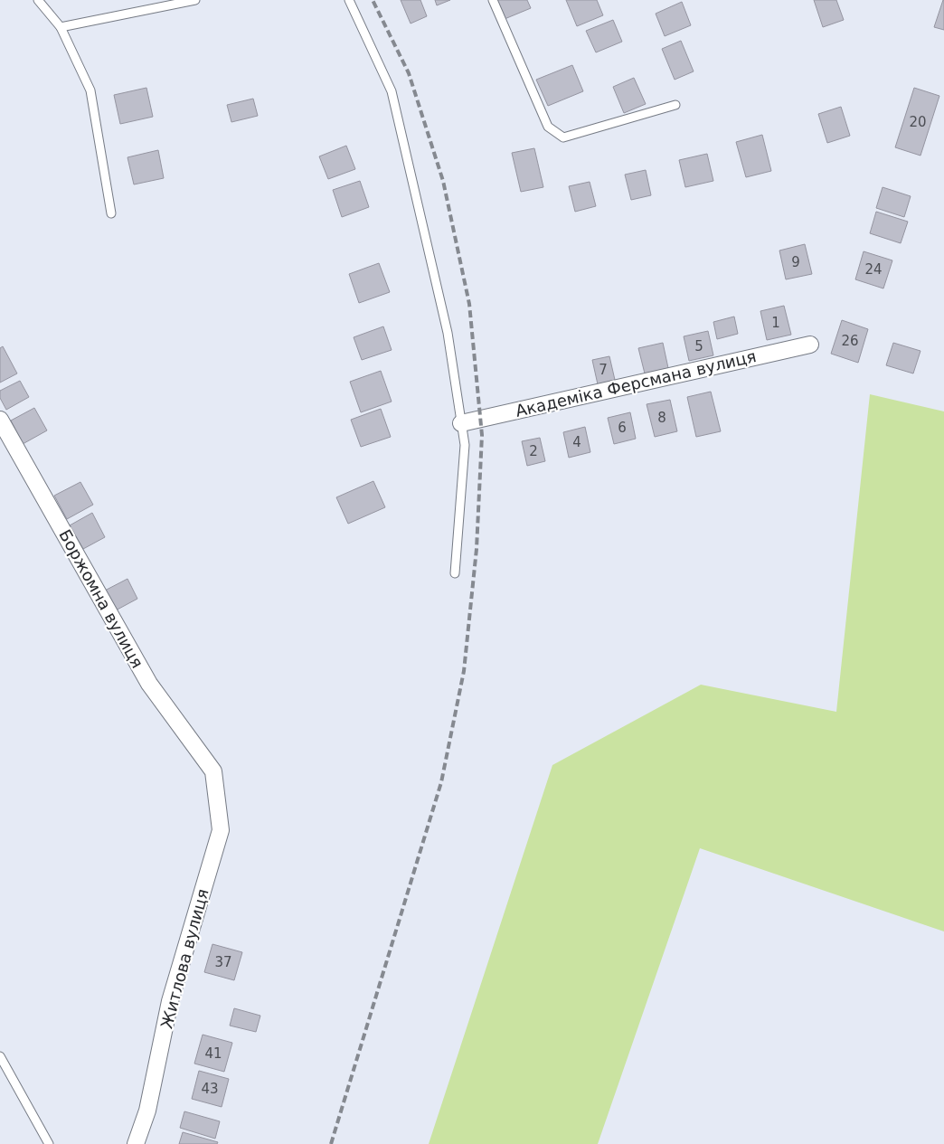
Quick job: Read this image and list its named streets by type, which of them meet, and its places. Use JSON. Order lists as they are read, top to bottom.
{
  "streets": {
    "street": ["Академіка Ферсмана вулиця", "Боржомна вулиця", "Житлова вулиця"]
  },
  "crossings": [
    ["Боржомна вулиця", "Житлова вулиця"]
  ],
  "house_numbers": [
    "20",
    "9",
    "24",
    "1",
    "26",
    "5",
    "7",
    "8",
    "6",
    "4",
    "2",
    "37",
    "41",
    "43"
  ]
}
